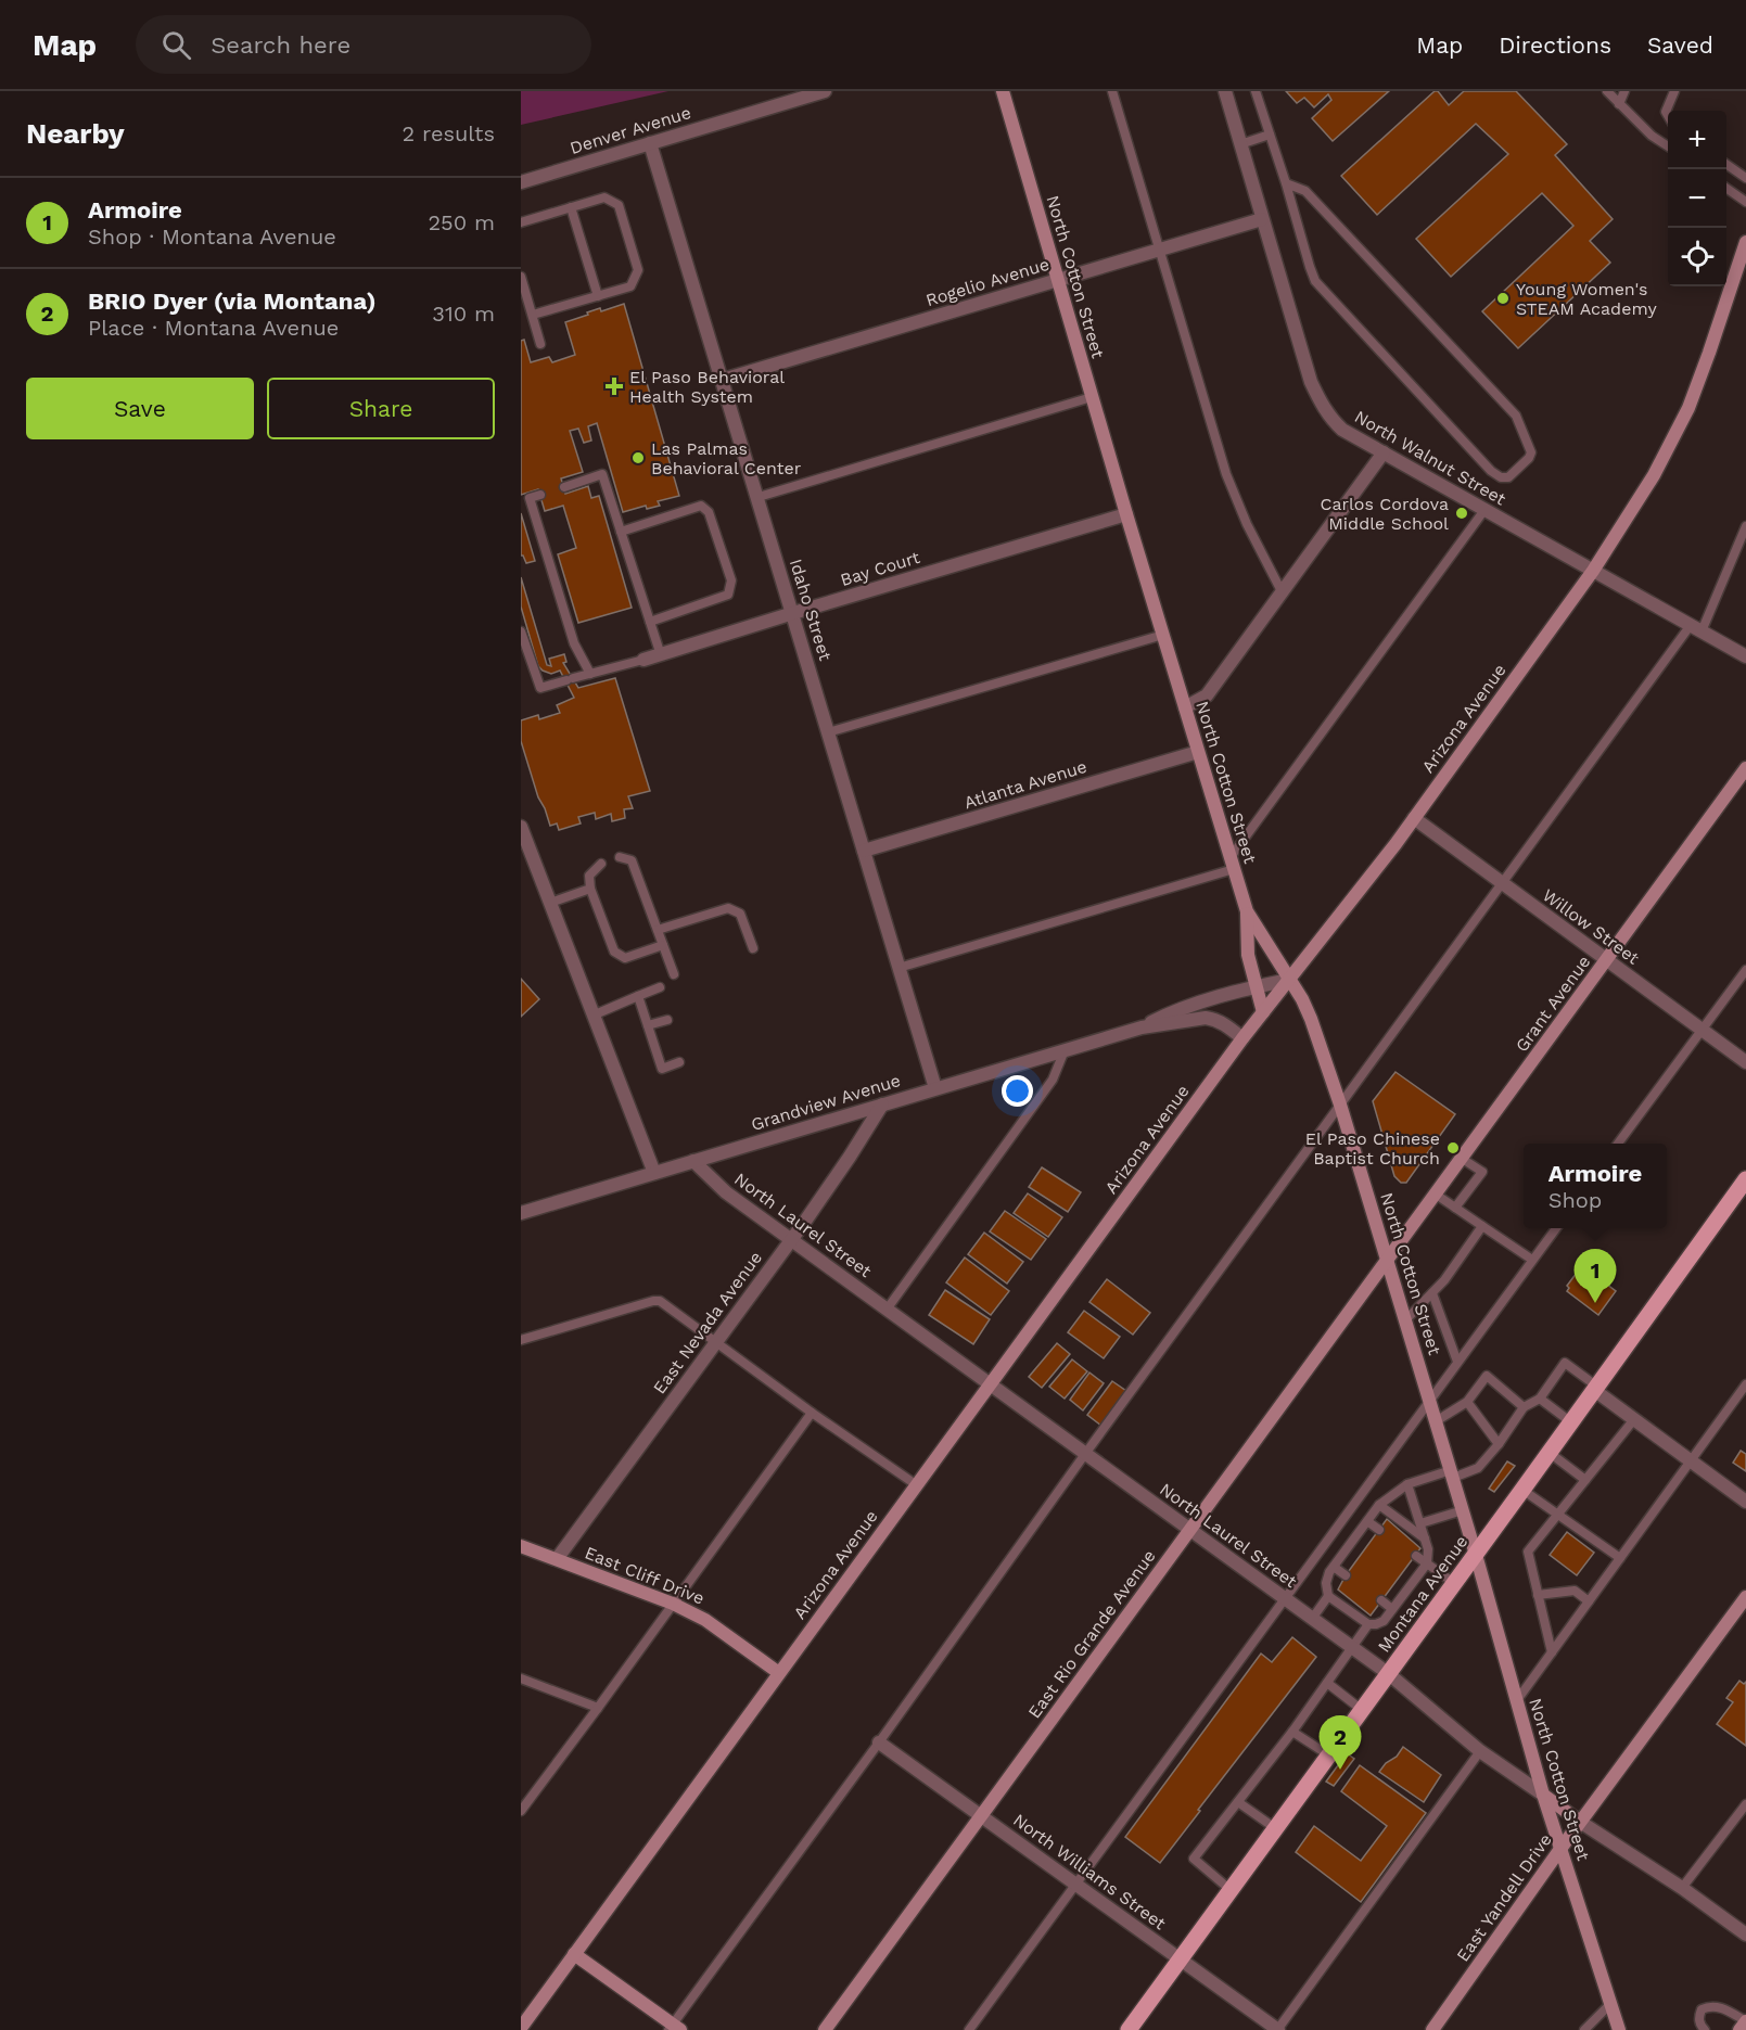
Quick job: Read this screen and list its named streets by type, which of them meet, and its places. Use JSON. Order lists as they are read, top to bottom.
{
  "streets": {
    "main road": [
      "North Cotton Street",
      "Arizona Avenue",
      "Grant Avenue",
      "North Laurel Street",
      "East Cliff Drive",
      "Montana Avenue",
      "East Rio Grande Avenue",
      "East Yandell Drive"
    ],
    "street": [
      "Denver Avenue",
      "Rogelio Avenue",
      "North Walnut Street",
      "Bay Court",
      "Idaho Street",
      "Atlanta Avenue",
      "Willow Street",
      "Grandview Avenue",
      "East Nevada Avenue",
      "North Williams Street"
    ]
  },
  "crossings": [
    ["Denver Avenue", "Idaho Street"],
    ["North Cotton Street", "Rogelio Avenue"],
    ["North Cotton Street", "Bay Court"],
    ["North Cotton Street", "Arizona Avenue"],
    ["North Cotton Street", "Atlanta Avenue"],
    ["North Cotton Street", "Grant Avenue"],
    ["North Cotton Street", "Grandview Avenue"],
    ["North Cotton Street", "North Laurel Street"],
    ["North Cotton Street", "Montana Avenue"],
    ["North Cotton Street", "East Rio Grande Avenue"],
    ["North Cotton Street", "East Yandell Drive"],
    ["Rogelio Avenue", "North Walnut Street"],
    ["Rogelio Avenue", "Idaho Street"],
    ["North Walnut Street", "Arizona Avenue"],
    ["Bay Court", "Idaho Street"],
    ["Idaho Street", "Atlanta Avenue"],
    ["Idaho Street", "Grandview Avenue"],
    ["Arizona Avenue", "Willow Street"],
    ["Arizona Avenue", "Grandview Avenue"],
    ["Arizona Avenue", "North Laurel Street"],
    ["Arizona Avenue", "East Cliff Drive"],
    ["Willow Street", "Grant Avenue"],
    ["Grant Avenue", "East Rio Grande Avenue"],
    ["Grandview Avenue", "North Laurel Street"],
    ["Grandview Avenue", "East Nevada Avenue"],
    ["North Laurel Street", "East Nevada Avenue"],
    ["North Laurel Street", "Montana Avenue"],
    ["North Laurel Street", "East Rio Grande Avenue"],
    ["North Laurel Street", "East Yandell Drive"],
    ["East Nevada Avenue", "East Cliff Drive"],
    ["Montana Avenue", "North Williams Street"],
    ["East Rio Grande Avenue", "North Williams Street"]
  ],
  "places": {
    "other": [
      "Young Women's STEAM Academy",
      "Las Palmas Behavioral Center",
      "Carlos Cordova Middle School",
      "El Paso Chinese Baptist Church"
    ],
    "health": ["El Paso Behavioral Health System"]
  },
  "page": {
    "header": "Map",
    "search": "Search here",
    "nav": ["Map", "Directions", "Saved"],
    "heading": ["Nearby", "2 results"],
    "map_buttons": ["+", "−"],
    "list": [
      {
        "mark": "1",
        "name": "Armoire",
        "note": "Shop · Montana Avenue",
        "value": "250 m"
      },
      {
        "mark": "2",
        "name": "BRIO Dyer (via Montana)",
        "note": "Place · Montana Avenue",
        "value": "310 m"
      }
    ],
    "buttons": ["Save", "Share"],
    "popup": ["Armoire", "Shop"],
    "pins": ["1", "2"]
  }
}
